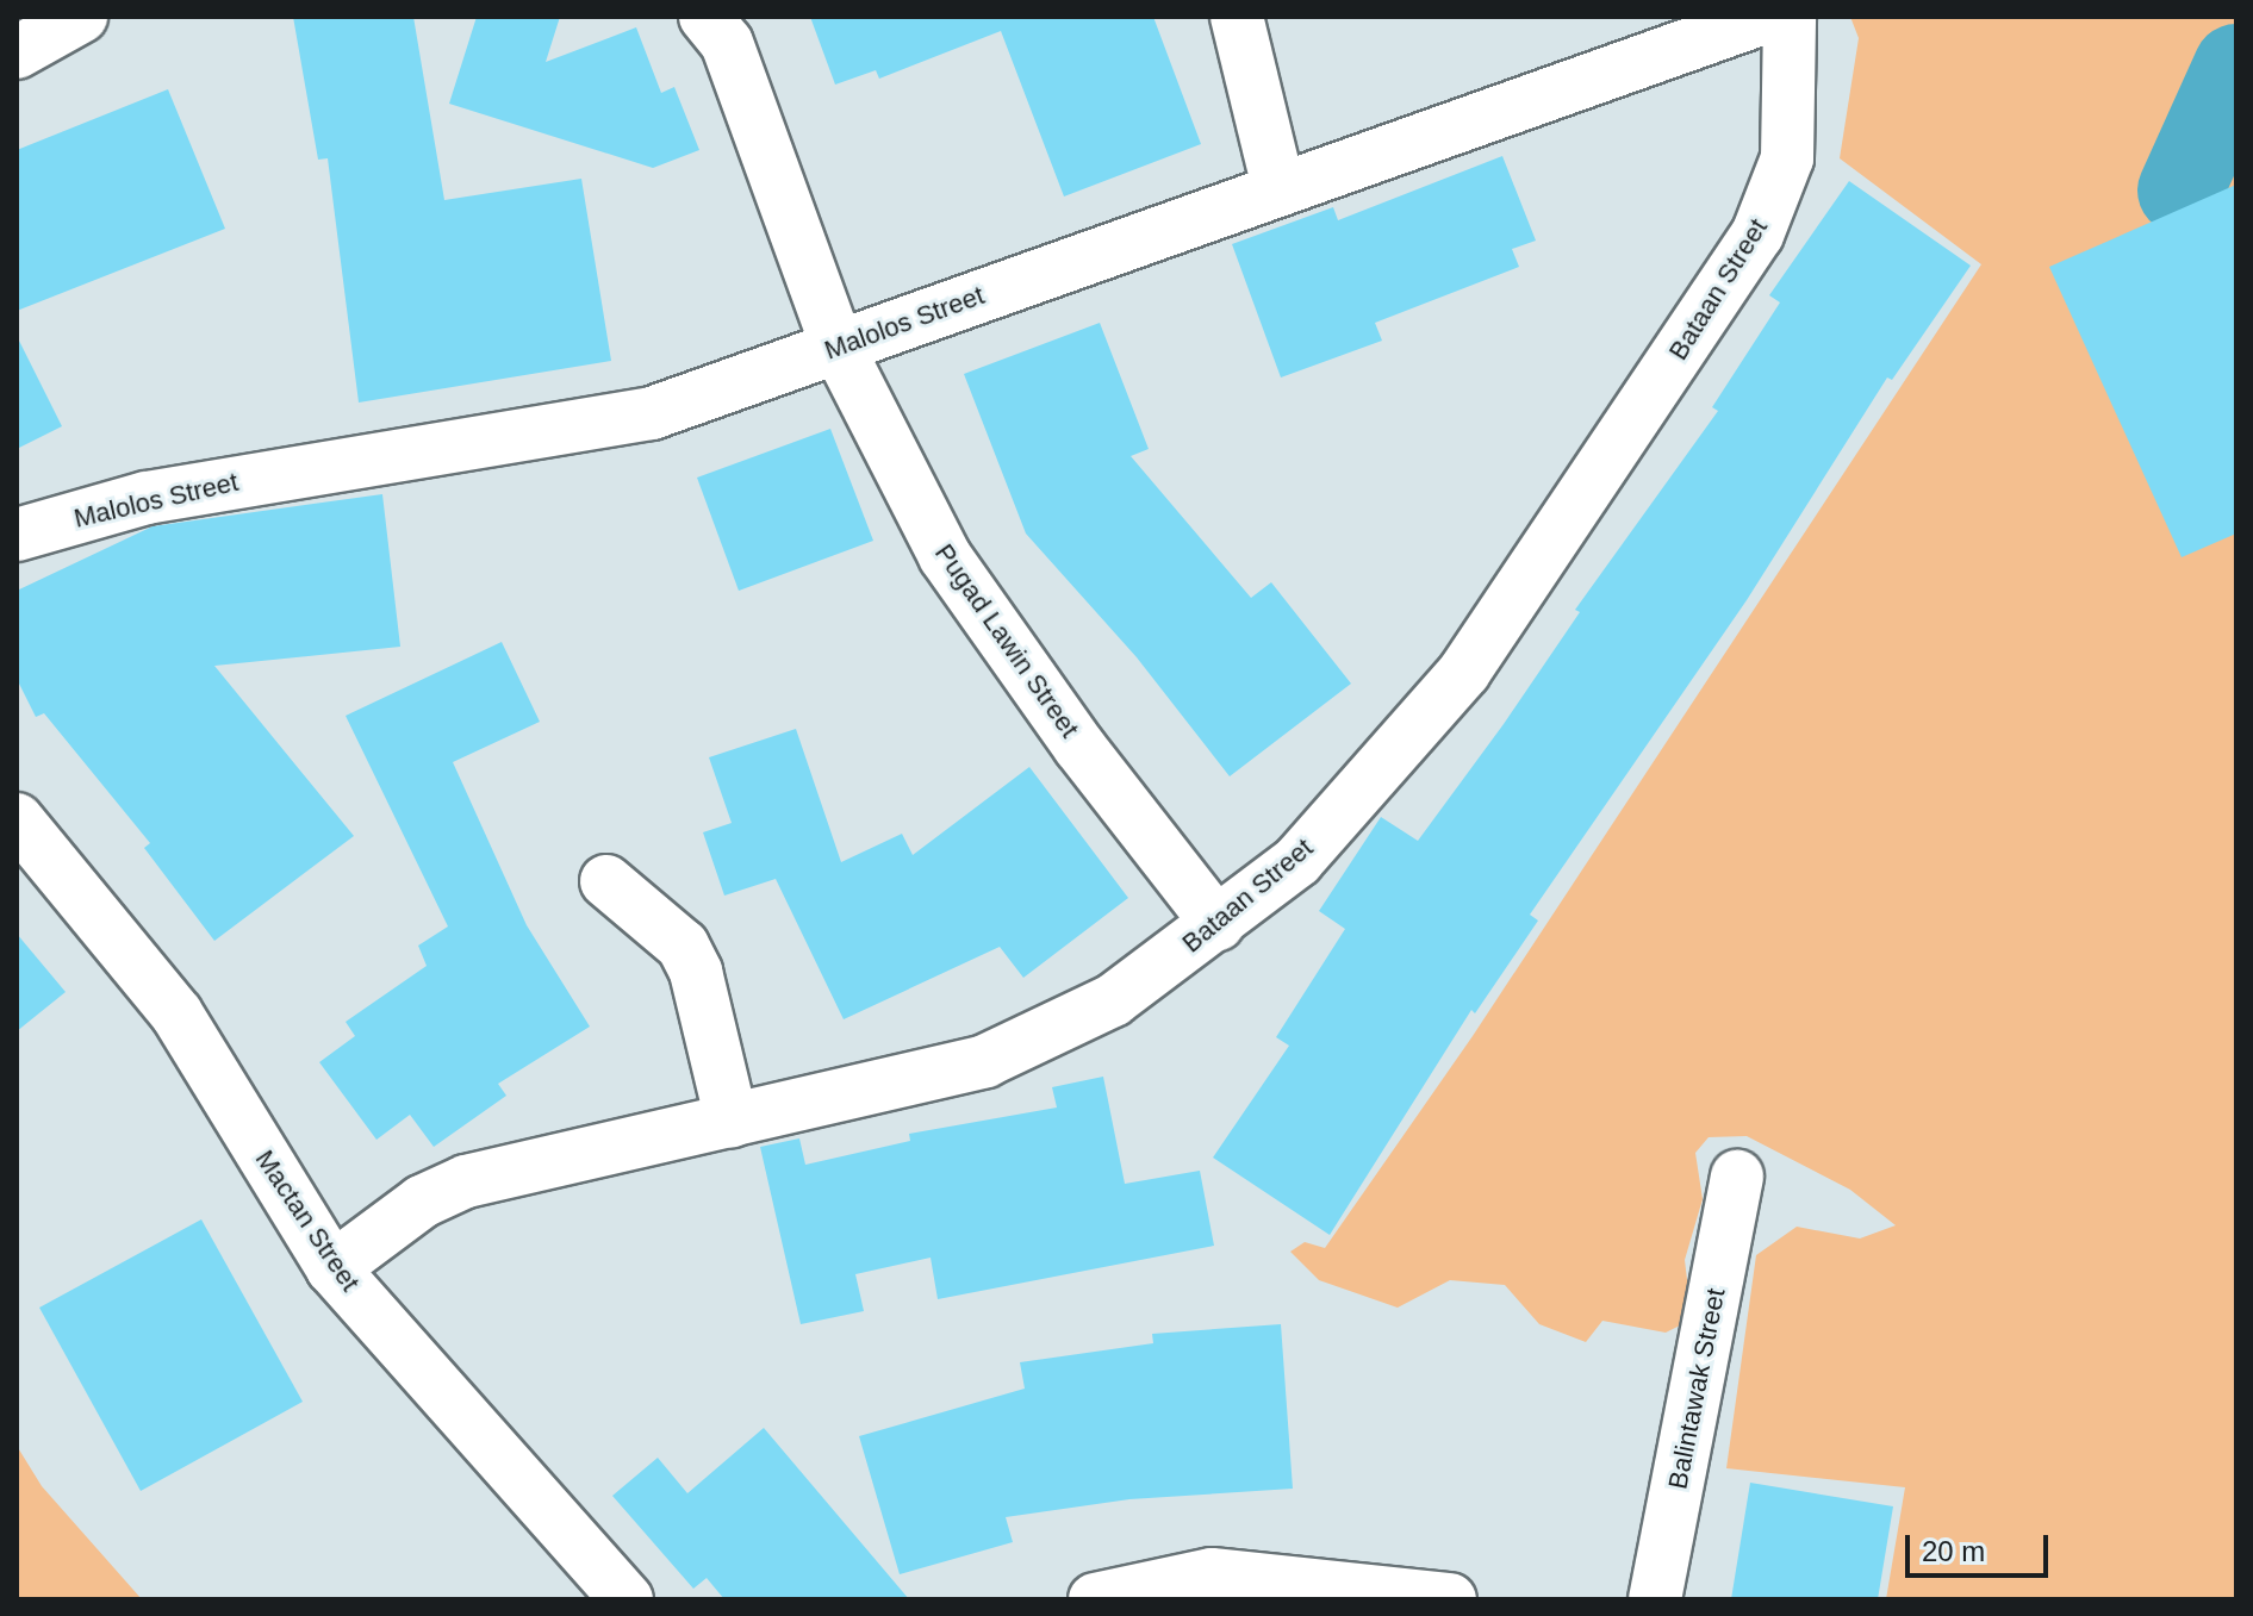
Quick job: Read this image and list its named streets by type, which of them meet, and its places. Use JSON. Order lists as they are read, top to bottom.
{
  "streets": {
    "street": [
      "Bataan Street",
      "Malolos Street",
      "Pugad Lawin Street",
      "Mactan Street",
      "Balintawak Street"
    ]
  },
  "crossings": [
    ["Bataan Street", "Pugad Lawin Street"],
    ["Bataan Street", "Mactan Street"],
    ["Malolos Street", "Pugad Lawin Street"]
  ],
  "scale_bar": "20 m"
}
